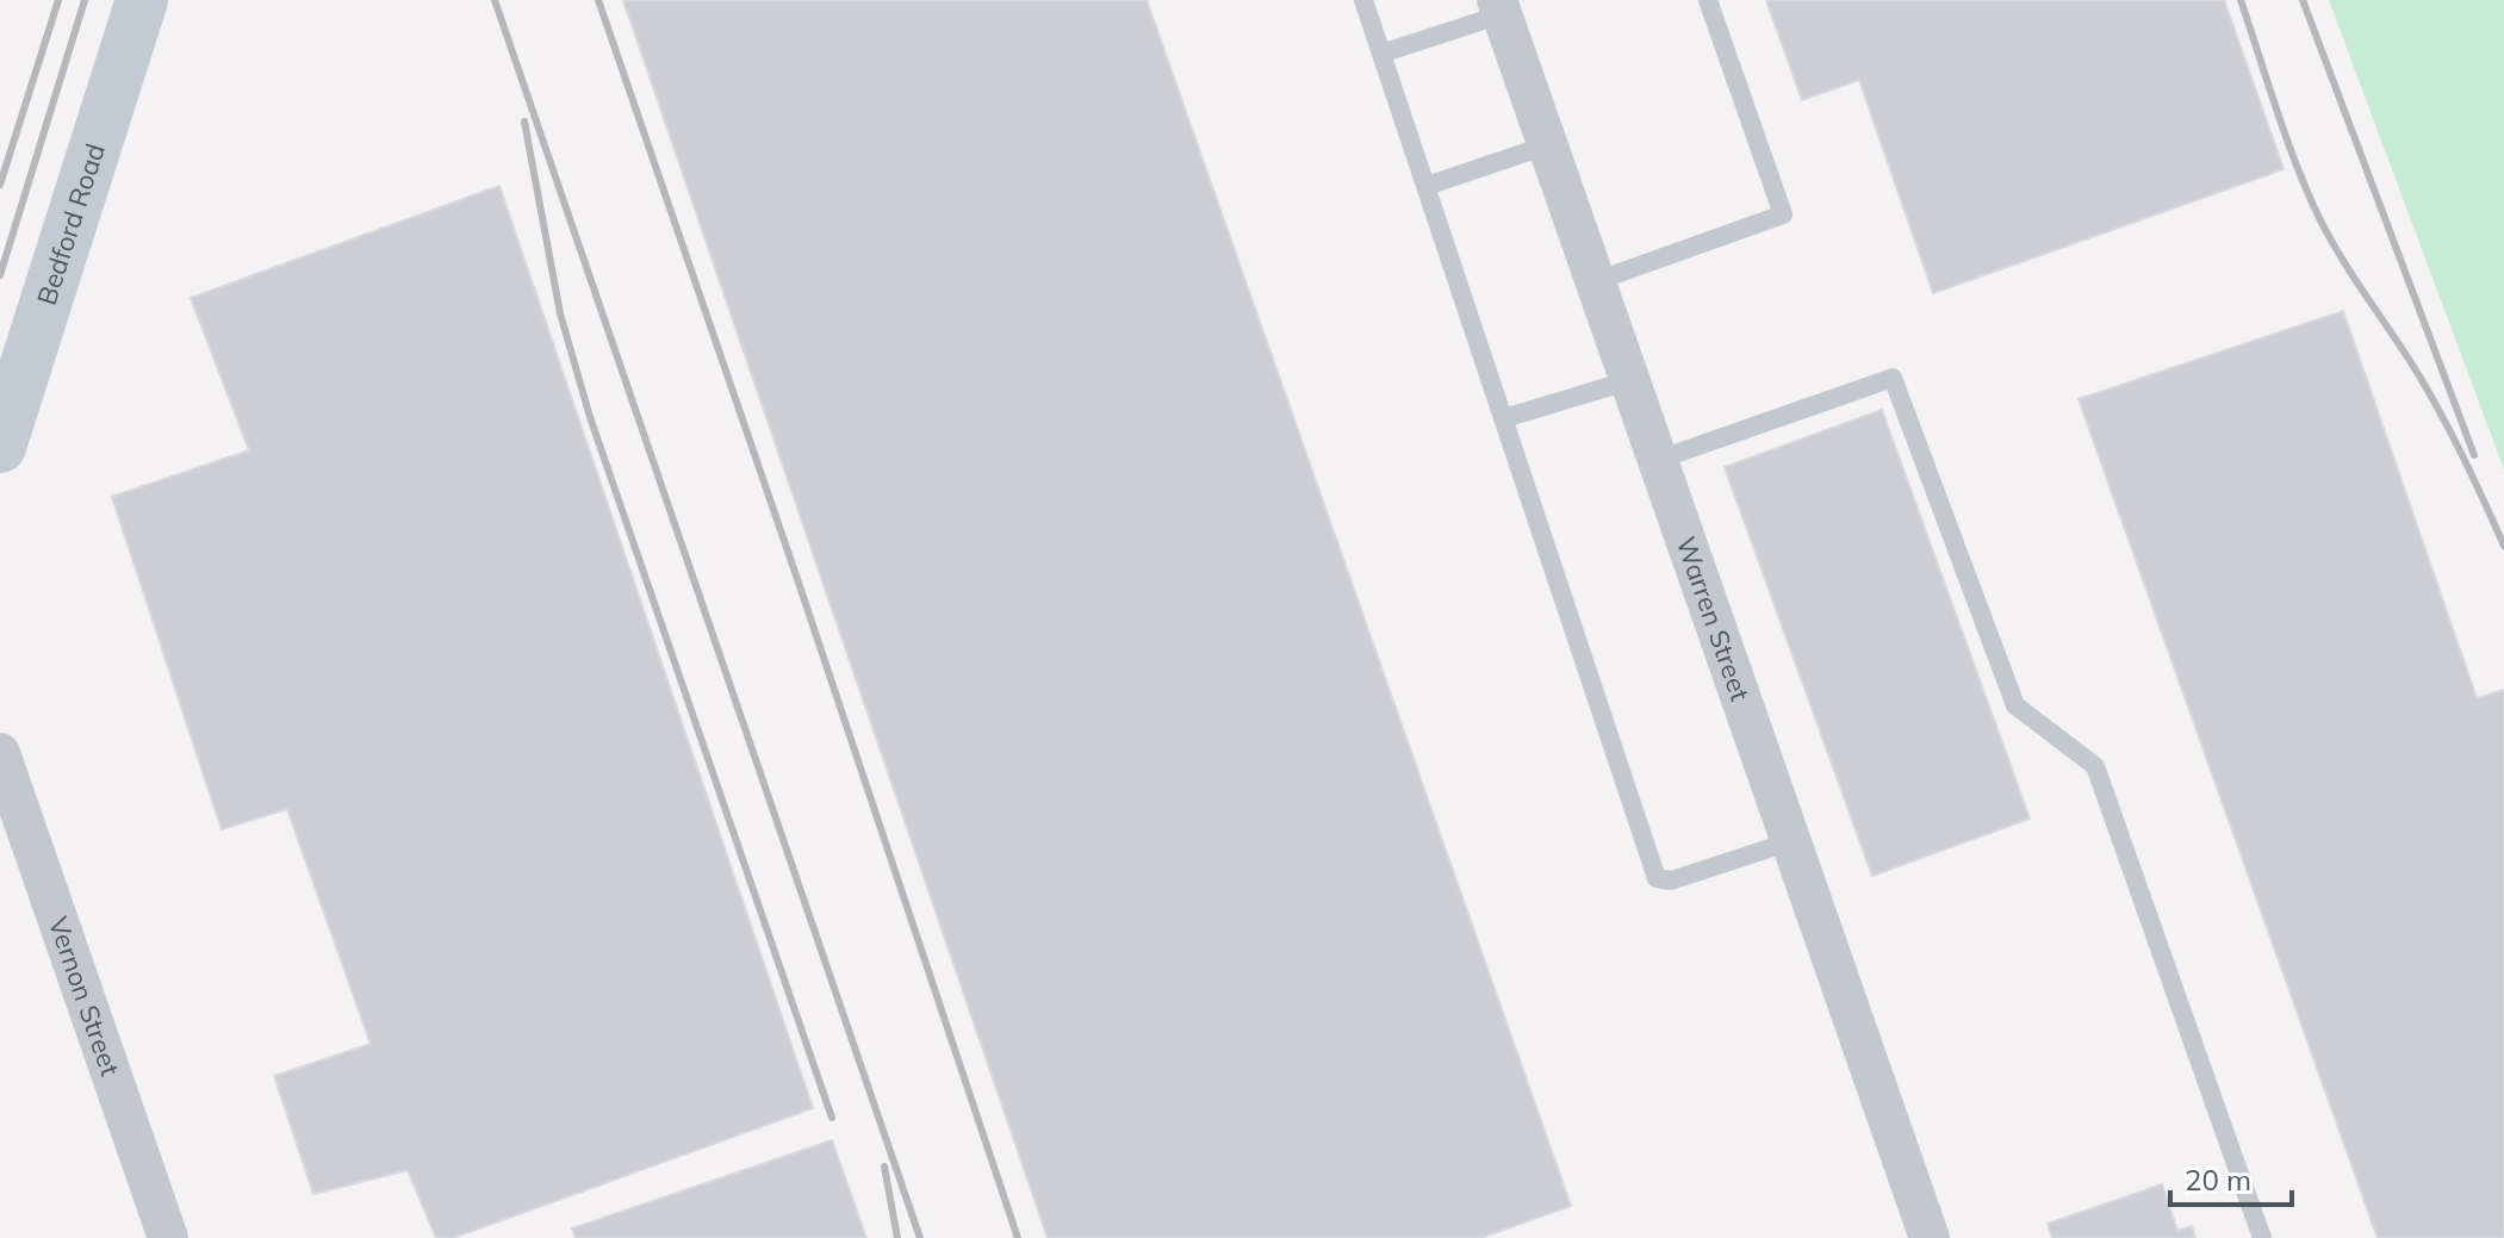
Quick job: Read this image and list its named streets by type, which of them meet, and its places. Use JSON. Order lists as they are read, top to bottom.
{
  "streets": {
    "street": ["Bedford Road", "Warren Street", "Vernon Street"]
  },
  "scale_bar": "20 m"
}
